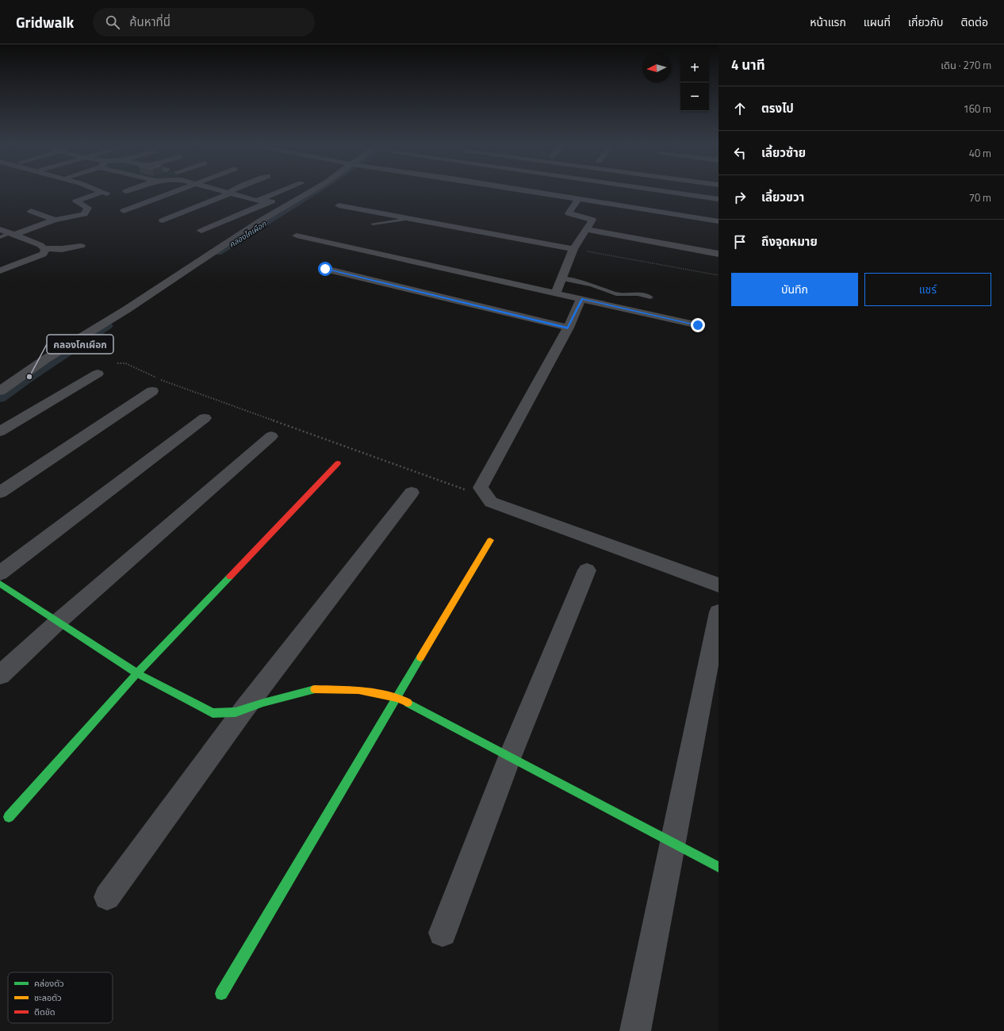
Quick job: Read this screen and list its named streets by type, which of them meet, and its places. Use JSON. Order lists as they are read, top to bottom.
{
  "water": ["คลองโคเผือก"],
  "places": ["คลองโคเผือก"],
  "legend": ["คล่องตัว", "ชะลอตัว", "ติดขัด"],
  "north": "left",
  "page": {
    "header": "Gridwalk",
    "search": "ค้นหาที่นี่",
    "nav": [
      "หน้าแรก",
      "แผนที่",
      "เกี่ยวกับ",
      "ติดต่อ"
    ],
    "heading": ["4 นาที", "เดิน · 270 m"],
    "map_buttons": ["+", "−"],
    "list": [
      ["ตรงไป", "160 m"],
      ["เลี้ยวซ้าย", "40 m"],
      ["เลี้ยวขวา", "70 m"],
      "ถึงจุดหมาย"
    ],
    "buttons": ["บันทึก", "แชร์"]
  }
}
